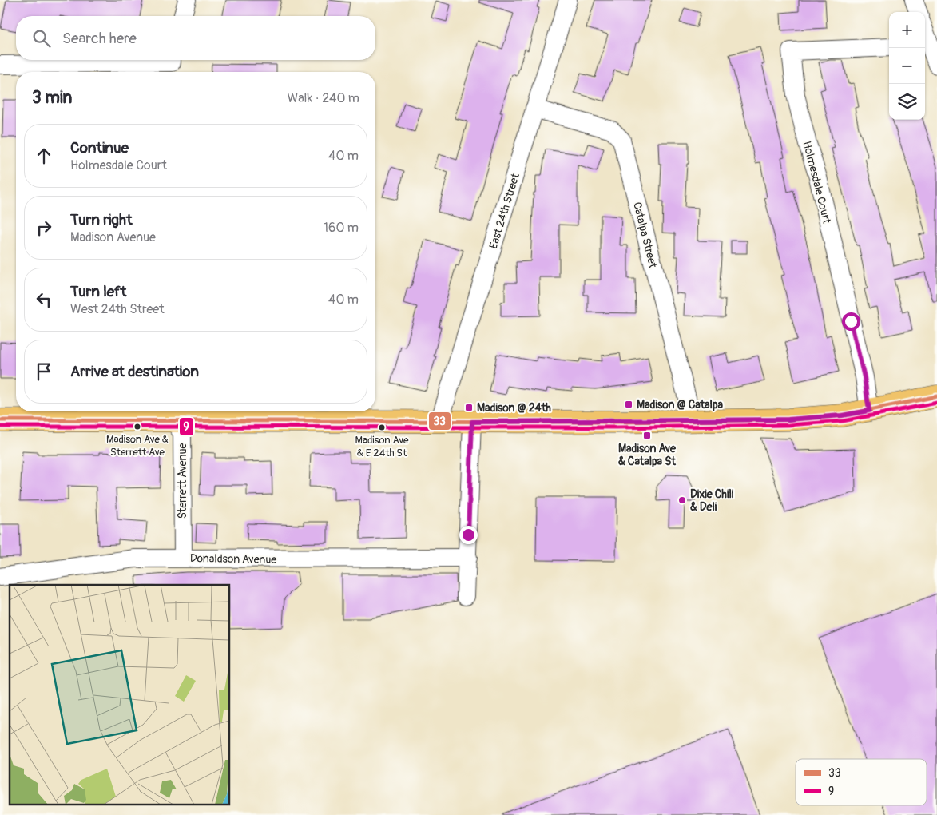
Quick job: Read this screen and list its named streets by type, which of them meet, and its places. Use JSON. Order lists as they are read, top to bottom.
{
  "streets": {
    "street": [
      "Holmesdale Court",
      "East 24th Street",
      "Catalpa Street",
      "Sterrett Avenue",
      "Donaldson Avenue"
    ]
  },
  "crossings": [
    ["East 24th Street", "Catalpa Street"],
    ["Sterrett Avenue", "Donaldson Avenue"]
  ],
  "places": {
    "transit": ["Madison @ Catalpa", "Madison @ 24th", "Madison Ave & Catalpa St"],
    "other": ["Madison Ave & Sterrett Ave", "Madison Ave & E 24th St", "Dixie Chili & Deli"]
  },
  "lines": ["transit line 33", "transit line 9"],
  "legend": ["33", "9"],
  "page": {
    "map_buttons": ["+", "−"],
    "search": "Search here",
    "heading": ["3 min", "Walk · 240 m"],
    "list": [
      ["Continue", "Holmesdale Court", "40 m"],
      ["Turn right", "Madison Avenue", "160 m"],
      ["Turn left", "West 24th Street", "40 m"],
      "Arrive at destination"
    ]
  }
}
